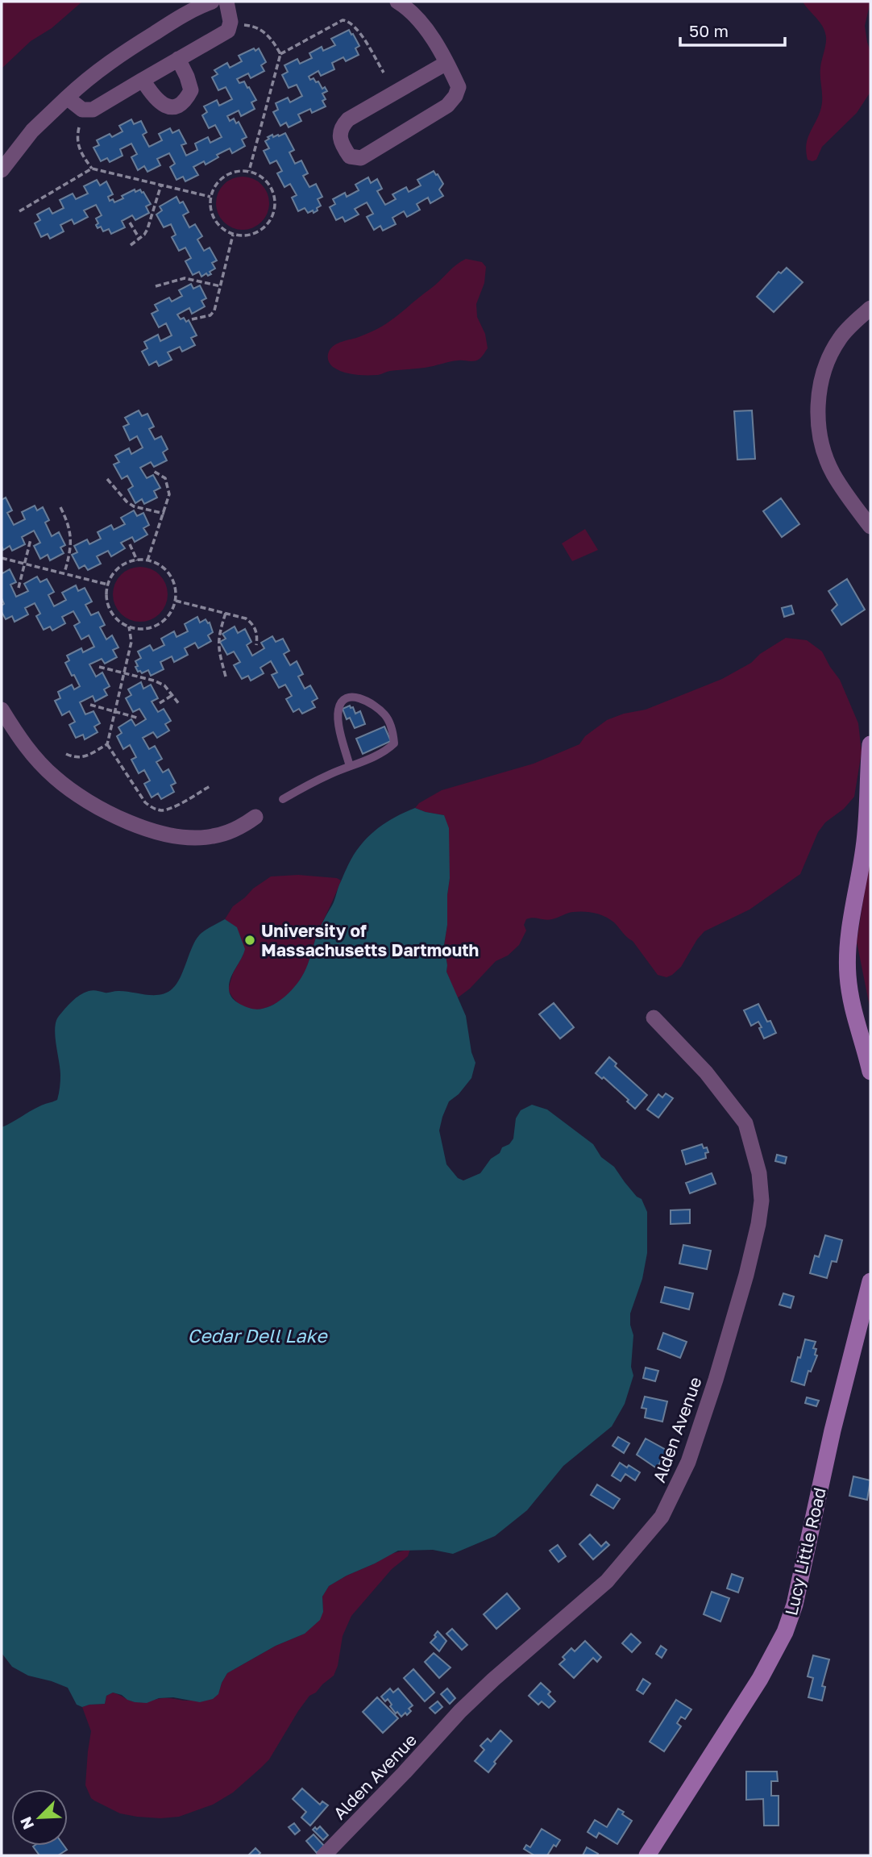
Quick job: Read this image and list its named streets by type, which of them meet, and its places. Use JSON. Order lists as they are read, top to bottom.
{
  "streets": {
    "street": ["Alden Avenue", "Lucy Little Road"]
  },
  "water": ["Cedar Dell Lake"],
  "places": ["University of Massachusetts Dartmouth"],
  "scale_bar": "50 m",
  "north": "bottom left"
}
